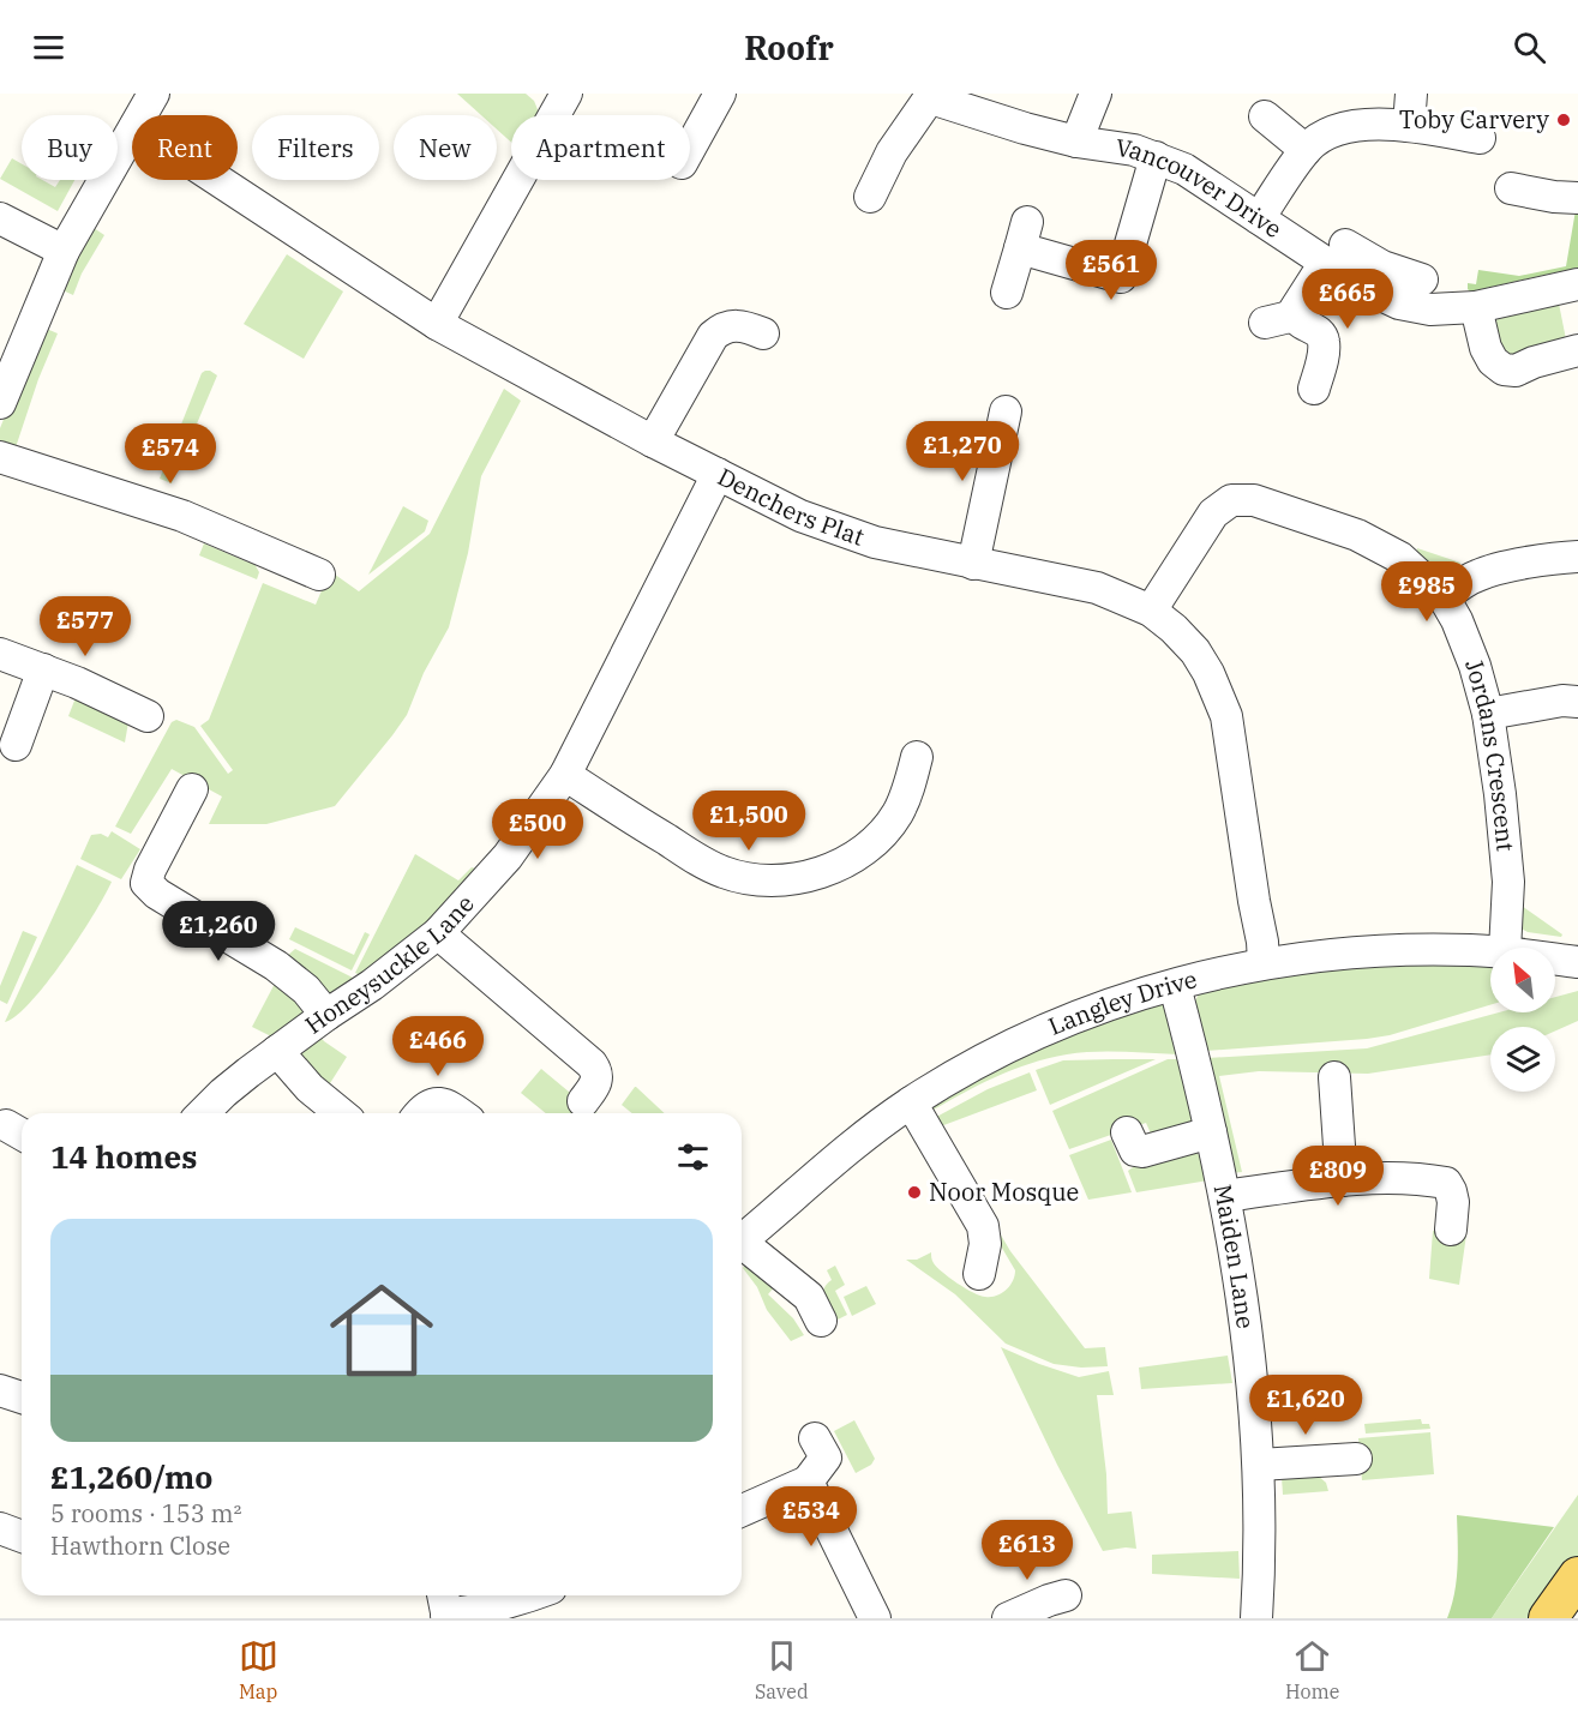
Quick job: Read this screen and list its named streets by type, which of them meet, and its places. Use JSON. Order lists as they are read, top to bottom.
{
  "streets": {
    "street": [
      "Vancouver Drive",
      "Denchers Plat",
      "Jordans Crescent",
      "Honeysuckle Lane",
      "Langley Drive",
      "Maiden Lane"
    ]
  },
  "crossings": [
    ["Denchers Plat", "Jordans Crescent"],
    ["Denchers Plat", "Honeysuckle Lane"],
    ["Denchers Plat", "Langley Drive"],
    ["Langley Drive", "Maiden Lane"]
  ],
  "places": ["Toby Carvery", "Noor Mosque"],
  "north": "top left",
  "page": {
    "header": "Roofr",
    "chip": [
      "Buy",
      "Rent",
      "Filters",
      "New",
      "Apartment"
    ],
    "price": [
      "£561",
      "£665",
      "£1,270",
      "£574",
      "£985",
      "£577",
      "£1,500",
      "£500",
      "£1,260",
      "£466",
      "£809",
      "£1,620",
      "£534",
      "£613"
    ],
    "heading": "14 homes",
    "list": [
      {
        "name": "£1,260/mo",
        "note": "5 rooms · 153 m² · Hawthorn Close"
      }
    ],
    "tabs": ["Map", "Saved", "Home"]
  }
}
